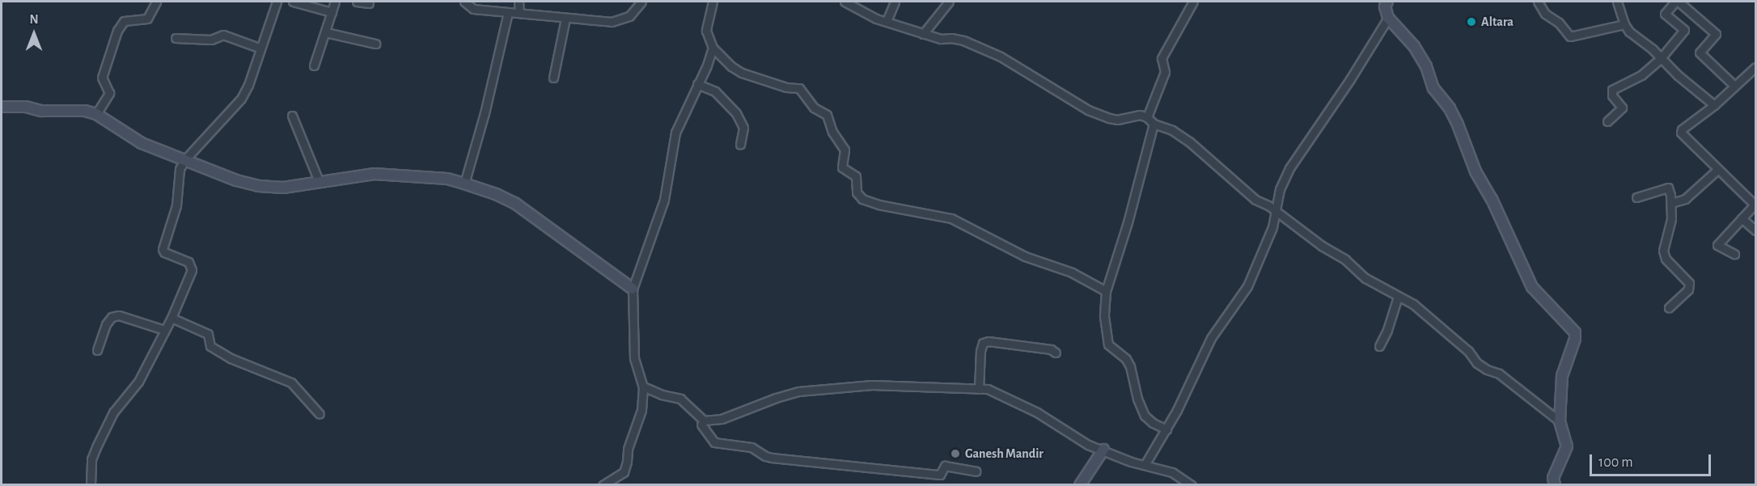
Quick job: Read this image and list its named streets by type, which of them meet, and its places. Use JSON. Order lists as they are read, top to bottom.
{
  "places": ["Altara", "Ganesh Mandir"],
  "scale_bar": "100 m",
  "north": "top"
}
